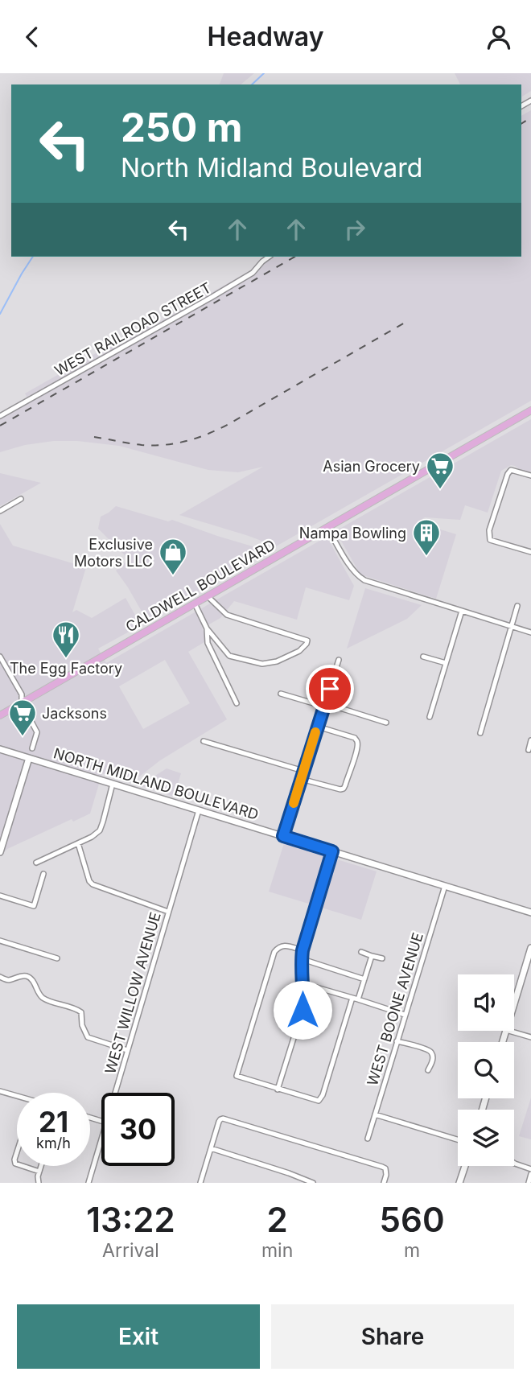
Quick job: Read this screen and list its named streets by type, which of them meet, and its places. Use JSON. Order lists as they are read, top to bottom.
{
  "streets": {
    "main road": ["CALDWELL BOULEVARD", "NORTH MIDLAND BOULEVARD"],
    "street": ["WEST RAILROAD STREET", "WEST WILLOW AVENUE", "WEST BOONE AVENUE"]
  },
  "crossings": [
    ["NORTH MIDLAND BOULEVARD", "WEST WILLOW AVENUE"],
    ["NORTH MIDLAND BOULEVARD", "WEST BOONE AVENUE"]
  ],
  "places": {
    "supermarket": ["Asian Grocery", "Jacksons"],
    "building": ["Nampa Bowling"],
    "shop": ["Exclusive Motors LLC"],
    "restaurant": ["The Egg Factory"]
  },
  "page": {
    "header": "Headway",
    "turn": ["250 m", "North Midland Boulevard"],
    "speed": "21 km/h",
    "limit": "30",
    "eta": [
      "13:22",
      "Arrival",
      "2",
      "min",
      "560",
      "m"
    ],
    "buttons": ["Exit", "Share"]
  }
}
